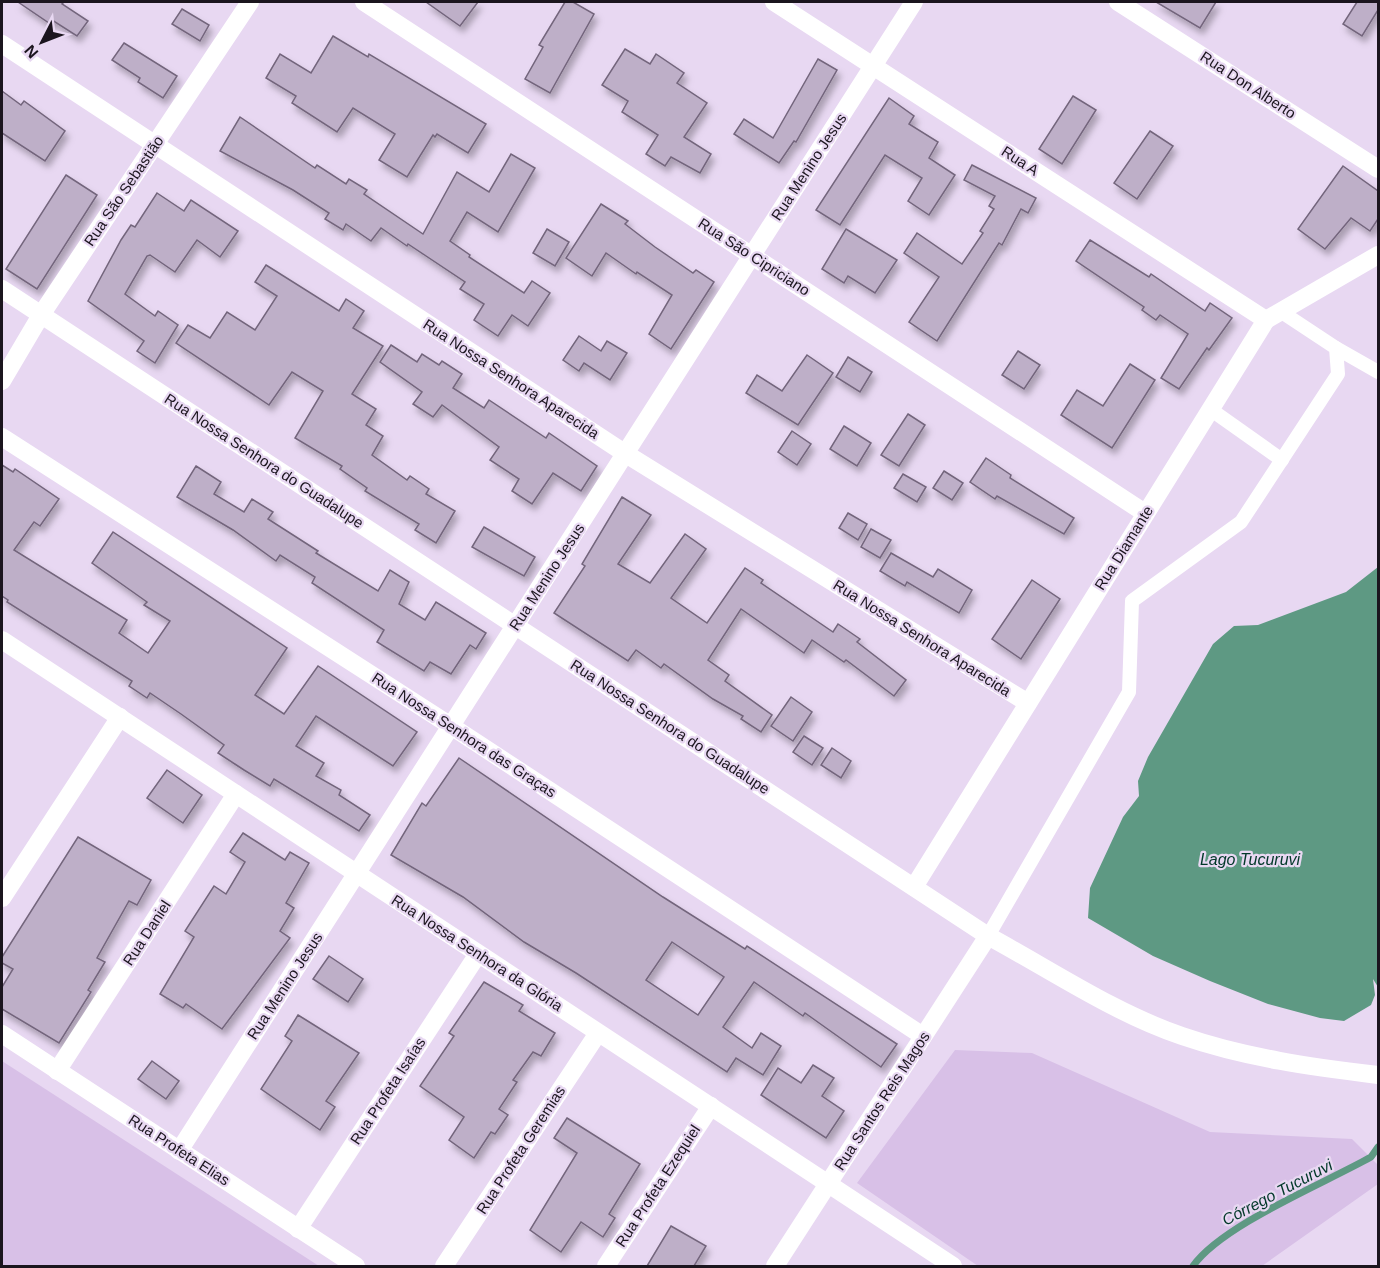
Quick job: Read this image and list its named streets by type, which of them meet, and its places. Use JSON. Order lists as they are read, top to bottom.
{
  "streets": {
    "street": [
      "Rua Don Alberto",
      "Rua A",
      "Rua Menino Jesus",
      "Rua São Sebastião",
      "Rua São Cipriciano",
      "Rua Nossa Senhora Aparecida",
      "Rua Nossa Senhora do Guadalupe",
      "Rua Diamante",
      "Rua Nossa Senhora das Graças",
      "Rua Daniel",
      "Rua Nossa Senhora da Glória",
      "Rua Profeta Isaías",
      "Rua Santos Reis Magos",
      "Rua Profeta Elias",
      "Rua Profeta Geremias",
      "Rua Profeta Ezequiel"
    ]
  },
  "crossings": [
    ["Rua A", "Rua Menino Jesus"],
    ["Rua A", "Rua Diamante"],
    ["Rua Menino Jesus", "Rua São Cipriciano"],
    ["Rua Menino Jesus", "Rua Nossa Senhora Aparecida"],
    ["Rua Menino Jesus", "Rua Nossa Senhora do Guadalupe"],
    ["Rua Menino Jesus", "Rua Nossa Senhora das Graças"],
    ["Rua Menino Jesus", "Rua Nossa Senhora da Glória"],
    ["Rua Menino Jesus", "Rua Profeta Elias"],
    ["Rua São Sebastião", "Rua Nossa Senhora Aparecida"],
    ["Rua São Sebastião", "Rua Nossa Senhora do Guadalupe"],
    ["Rua São Cipriciano", "Rua Diamante"],
    ["Rua Nossa Senhora Aparecida", "Rua Diamante"],
    ["Rua Nossa Senhora do Guadalupe", "Rua Diamante"],
    ["Rua Nossa Senhora do Guadalupe", "Rua Santos Reis Magos"],
    ["Rua Nossa Senhora das Graças", "Rua Santos Reis Magos"],
    ["Rua Daniel", "Rua Nossa Senhora da Glória"],
    ["Rua Daniel", "Rua Profeta Elias"],
    ["Rua Nossa Senhora da Glória", "Rua Profeta Isaías"],
    ["Rua Nossa Senhora da Glória", "Rua Santos Reis Magos"],
    ["Rua Nossa Senhora da Glória", "Rua Profeta Geremias"],
    ["Rua Nossa Senhora da Glória", "Rua Profeta Ezequiel"],
    ["Rua Profeta Isaías", "Rua Profeta Elias"]
  ],
  "water": ["Lago Tucuruvi", "Córrego Tucuruvi"],
  "north": "bottom left"
}
